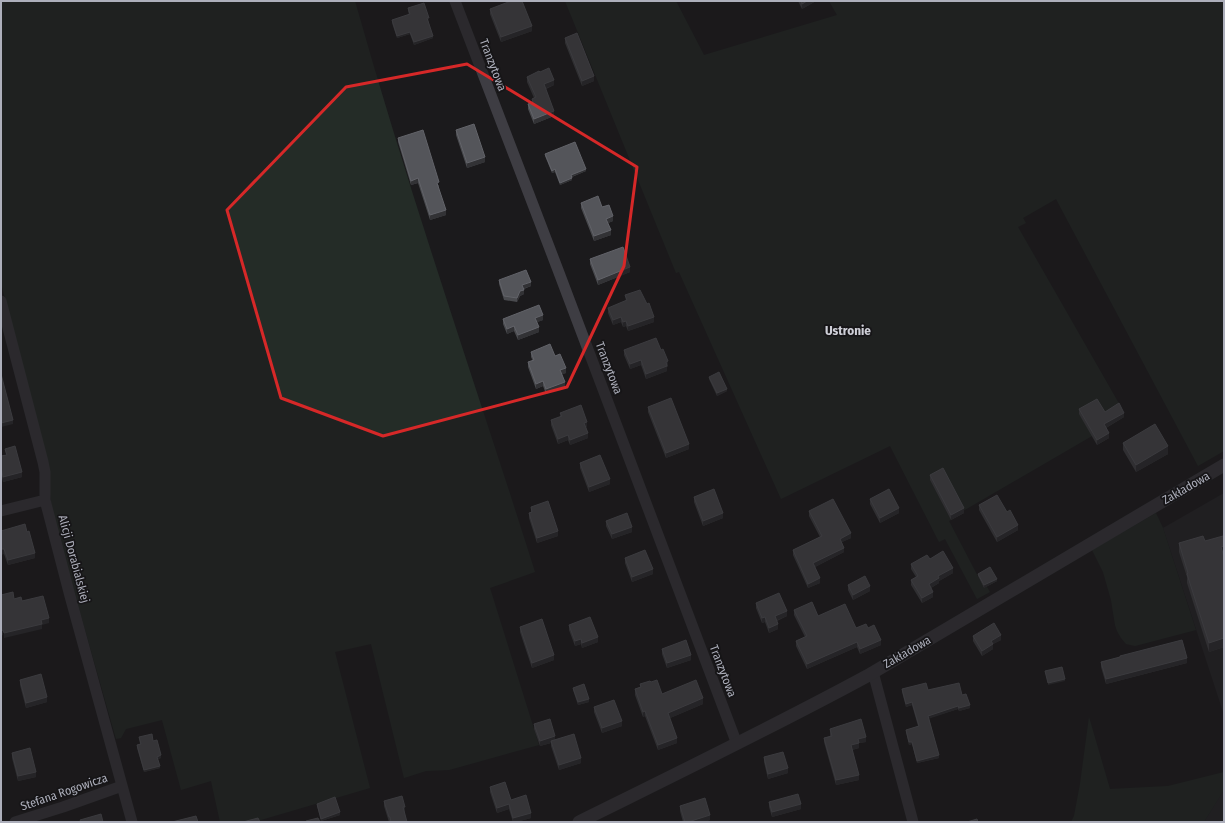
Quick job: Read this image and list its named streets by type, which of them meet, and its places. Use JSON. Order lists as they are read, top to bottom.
{
  "streets": {
    "street": [
      "Tranzytowa",
      "Zakładowa",
      "Alicji Dorabialskiej",
      "Stefana Rogowicza"
    ]
  },
  "crossings": [
    ["Tranzytowa", "Zakładowa"],
    ["Alicji Dorabialskiej", "Stefana Rogowicza"]
  ],
  "districts": ["Ustronie"]
}
